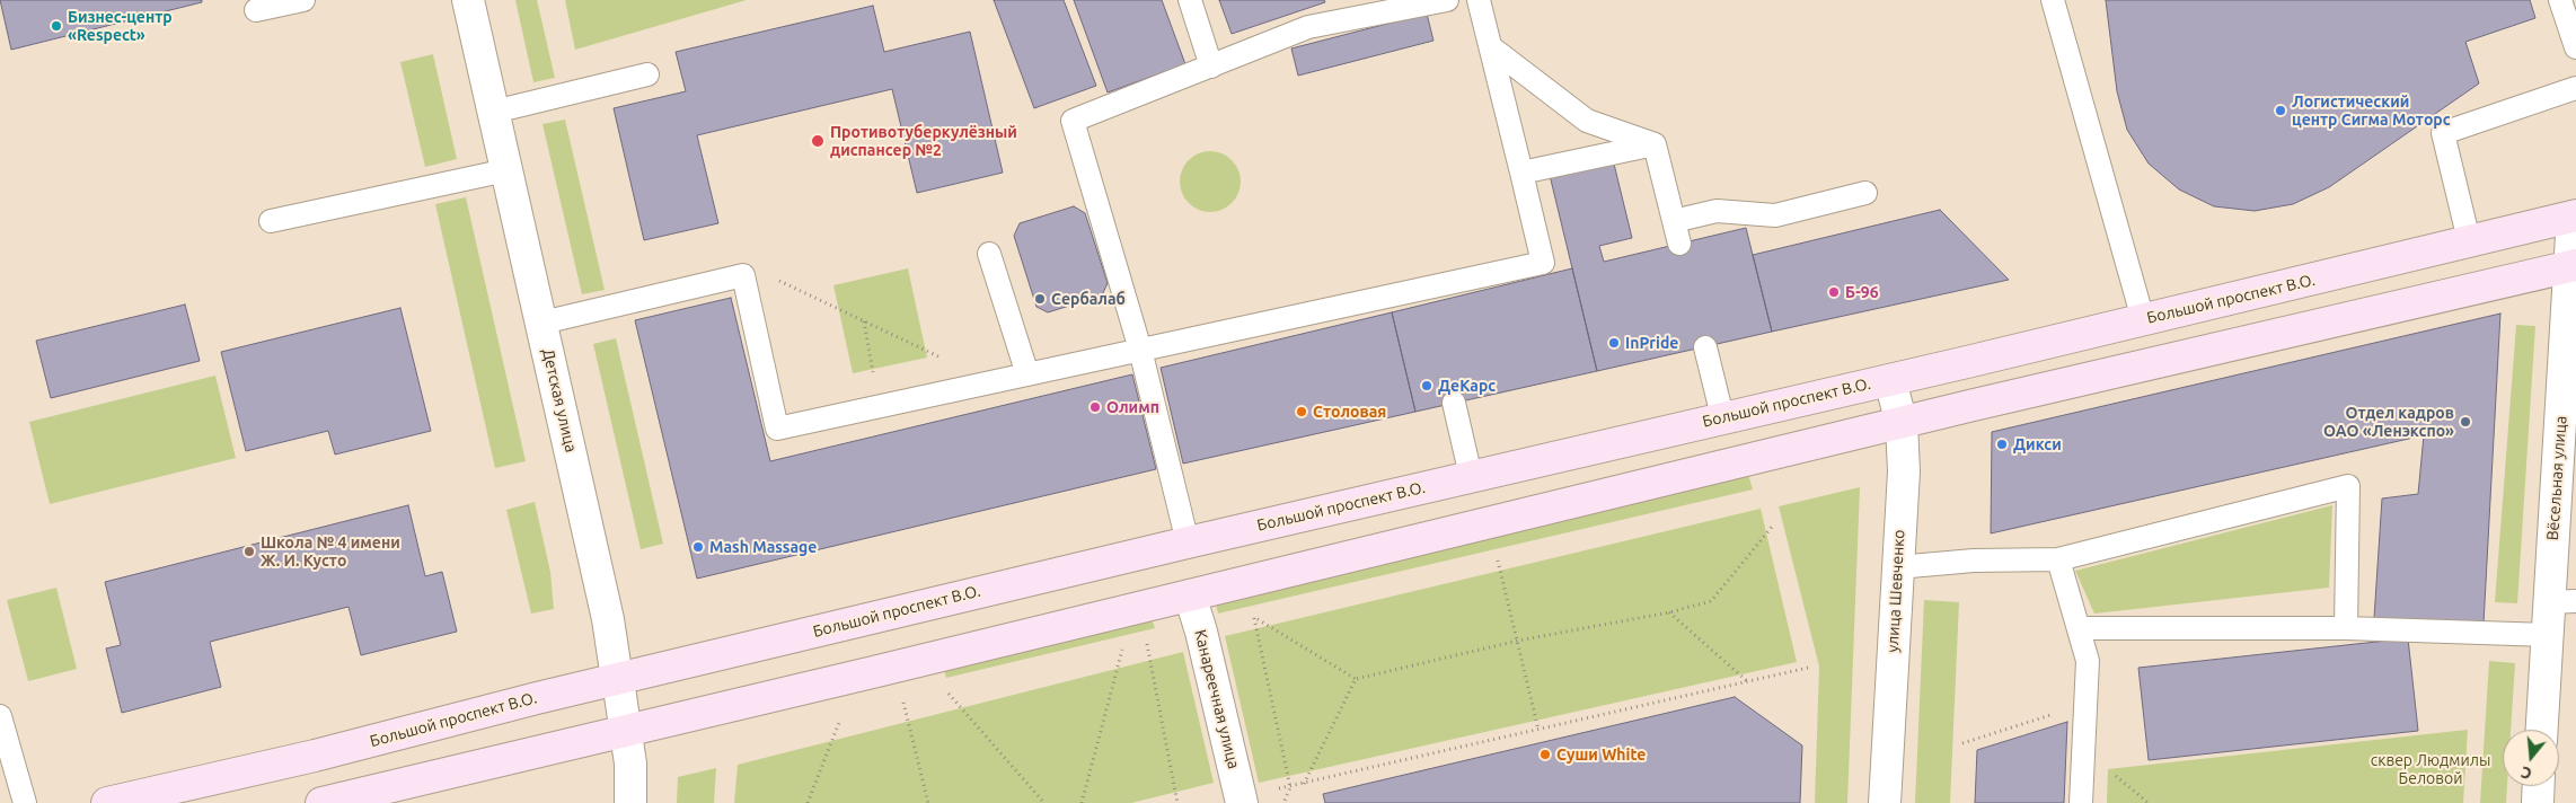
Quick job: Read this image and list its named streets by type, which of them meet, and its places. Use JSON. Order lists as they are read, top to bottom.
{
  "streets": {
    "main road": ["Большой проспект В.О."],
    "street": [
      "Детская улица",
      "Вёсельная улица",
      "улица Шевченко",
      "Канареечная улица"
    ]
  },
  "crossings": [
    ["Большой проспект В.О.", "Детская улица"],
    ["Большой проспект В.О.", "Вёсельная улица"],
    ["Большой проспект В.О.", "улица Шевченко"]
  ],
  "parks": ["сквер Людмилы Беловой"],
  "places": [
    "Бизнес-центр «Respect»",
    "Логистический центр Сигма Моторс",
    "Противотуберкулёзный диспансер №2",
    "Б-96",
    "Сербалаб",
    "InPride",
    "ДеКарс",
    "Олимп",
    "Столовая",
    "Отдел кадров ОАО «Ленэкспо»",
    "Дикси",
    "Mash Massage",
    "Школа № 4 имени Ж. И. Кусто",
    "Суши White"
  ],
  "north": "bottom"
}
